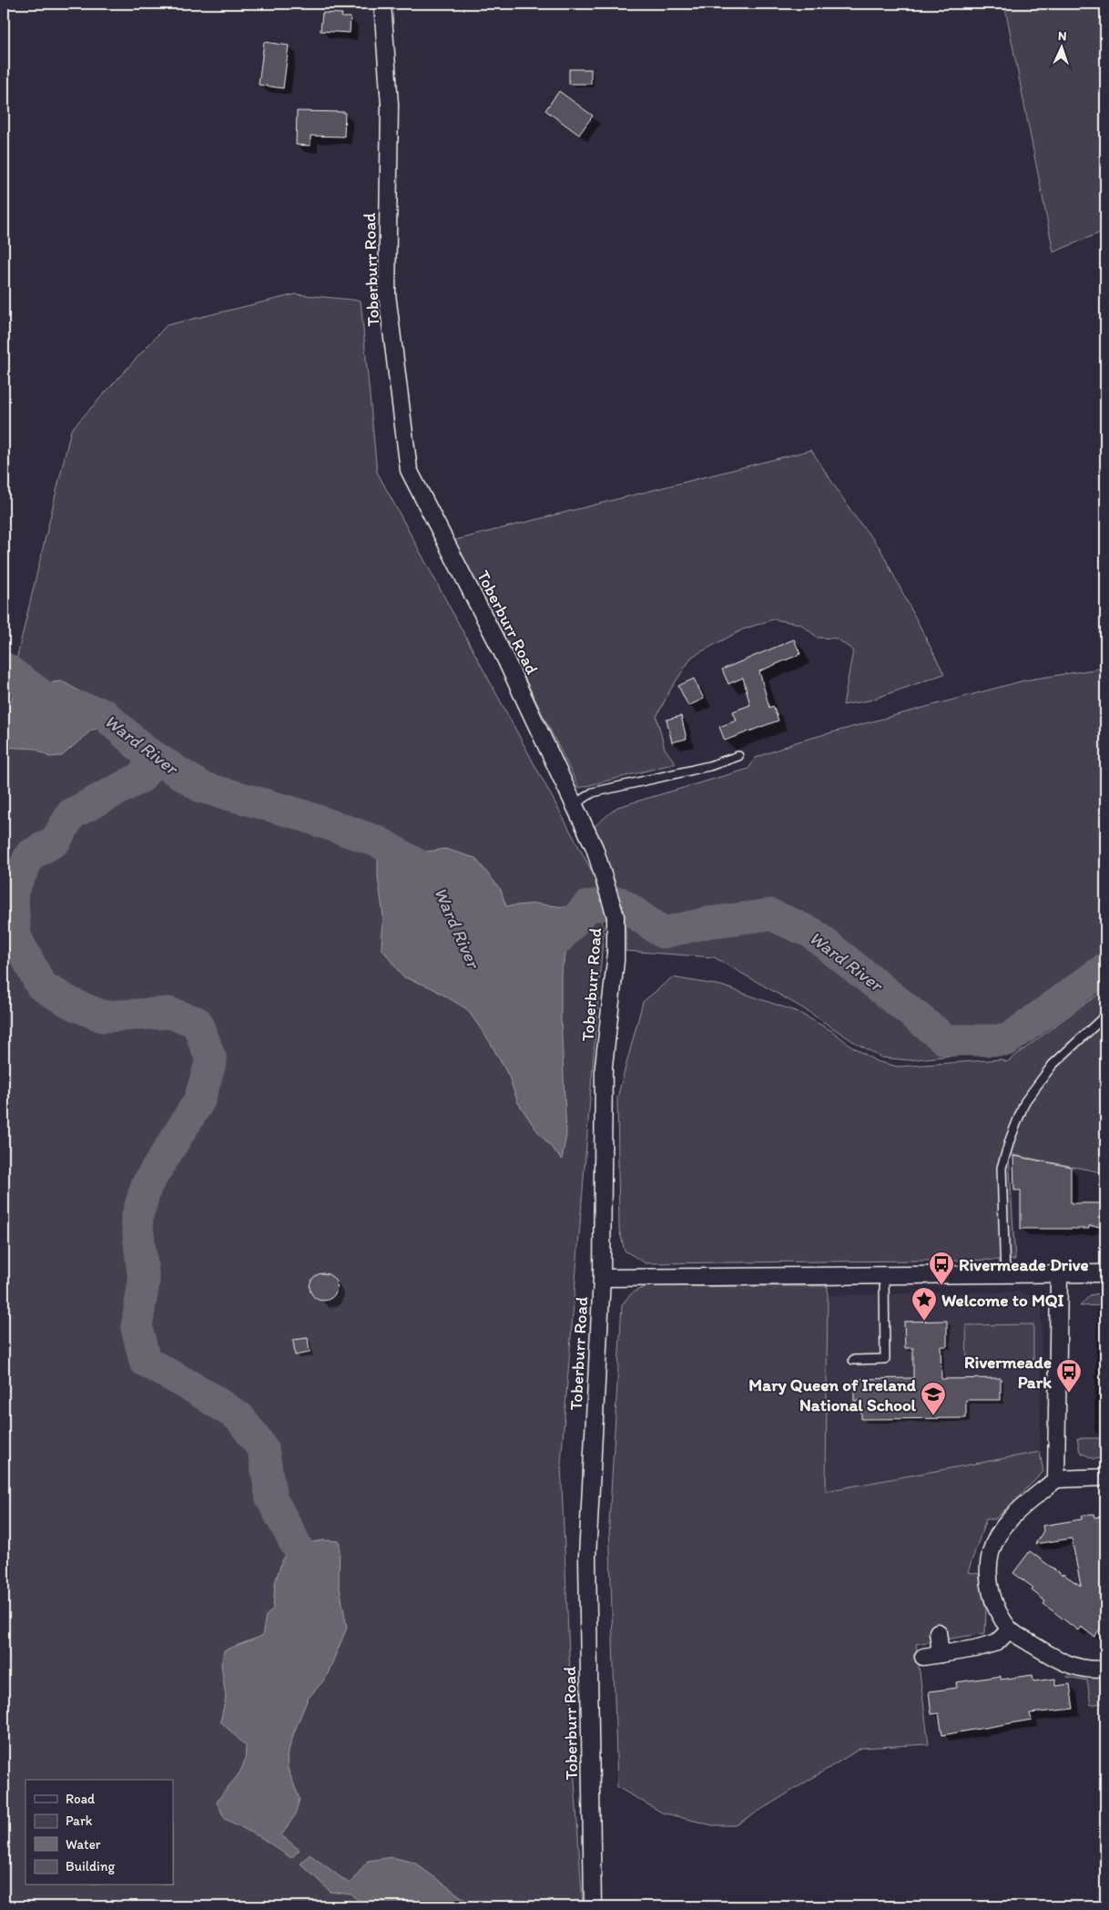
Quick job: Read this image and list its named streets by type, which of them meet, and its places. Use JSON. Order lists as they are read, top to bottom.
{
  "streets": {
    "street": ["Toberburr Road"]
  },
  "water": ["Ward River"],
  "places": {
    "bus stop": ["Rivermeade Drive", "Rivermeade Park"],
    "place": ["Welcome to MQI"],
    "school or university": ["Mary Queen of Ireland National School"]
  },
  "legend": [
    "Road",
    "Park",
    "Water",
    "Building"
  ],
  "north": "top"
}
